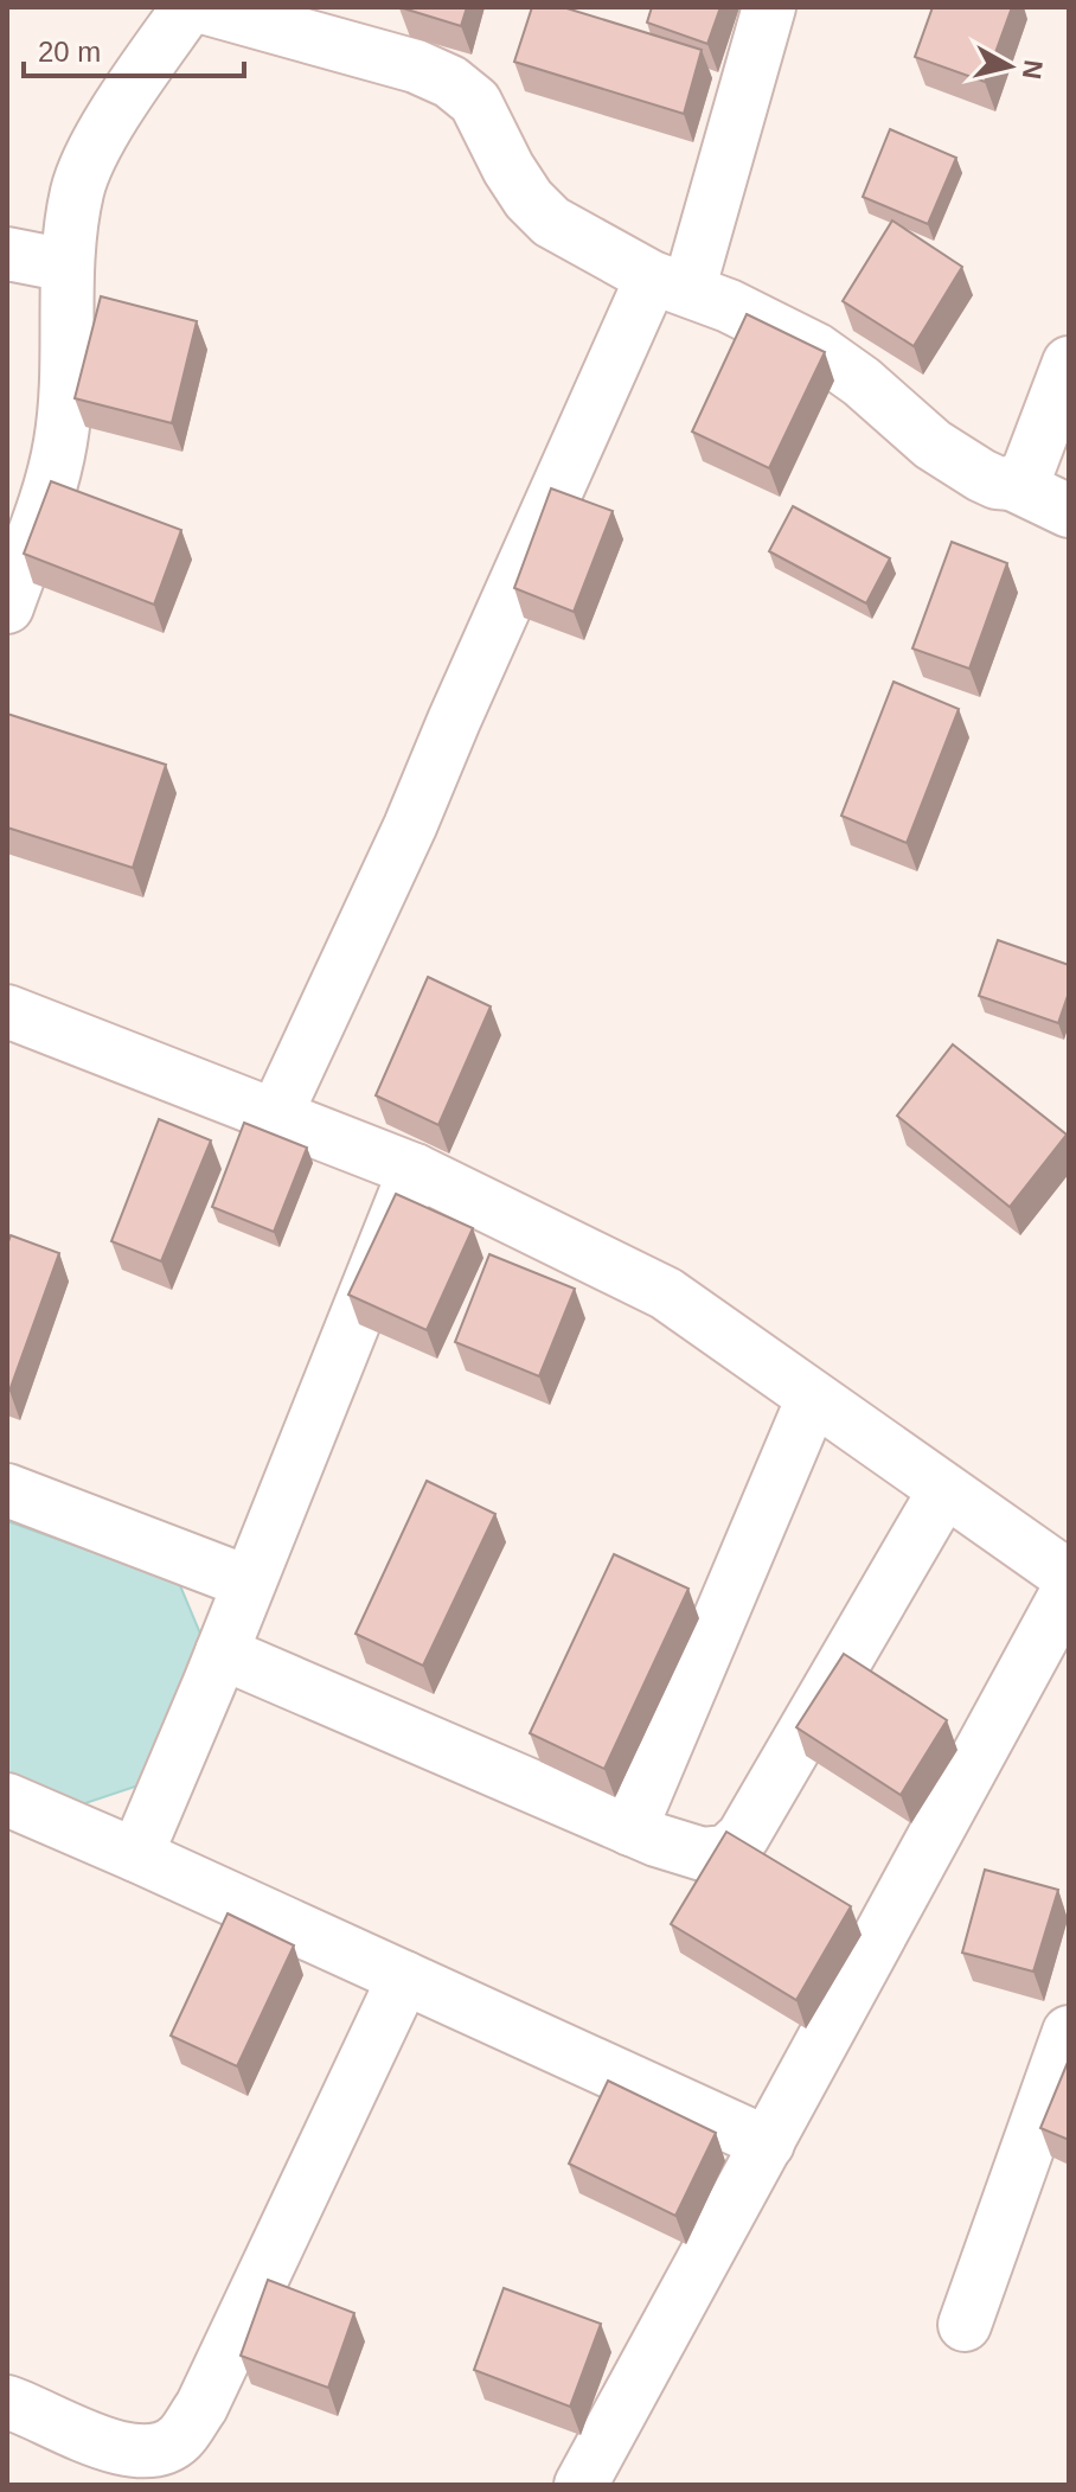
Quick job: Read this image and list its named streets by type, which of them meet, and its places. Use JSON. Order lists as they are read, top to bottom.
{
  "scale_bar": "20 m",
  "north": "right"
}
